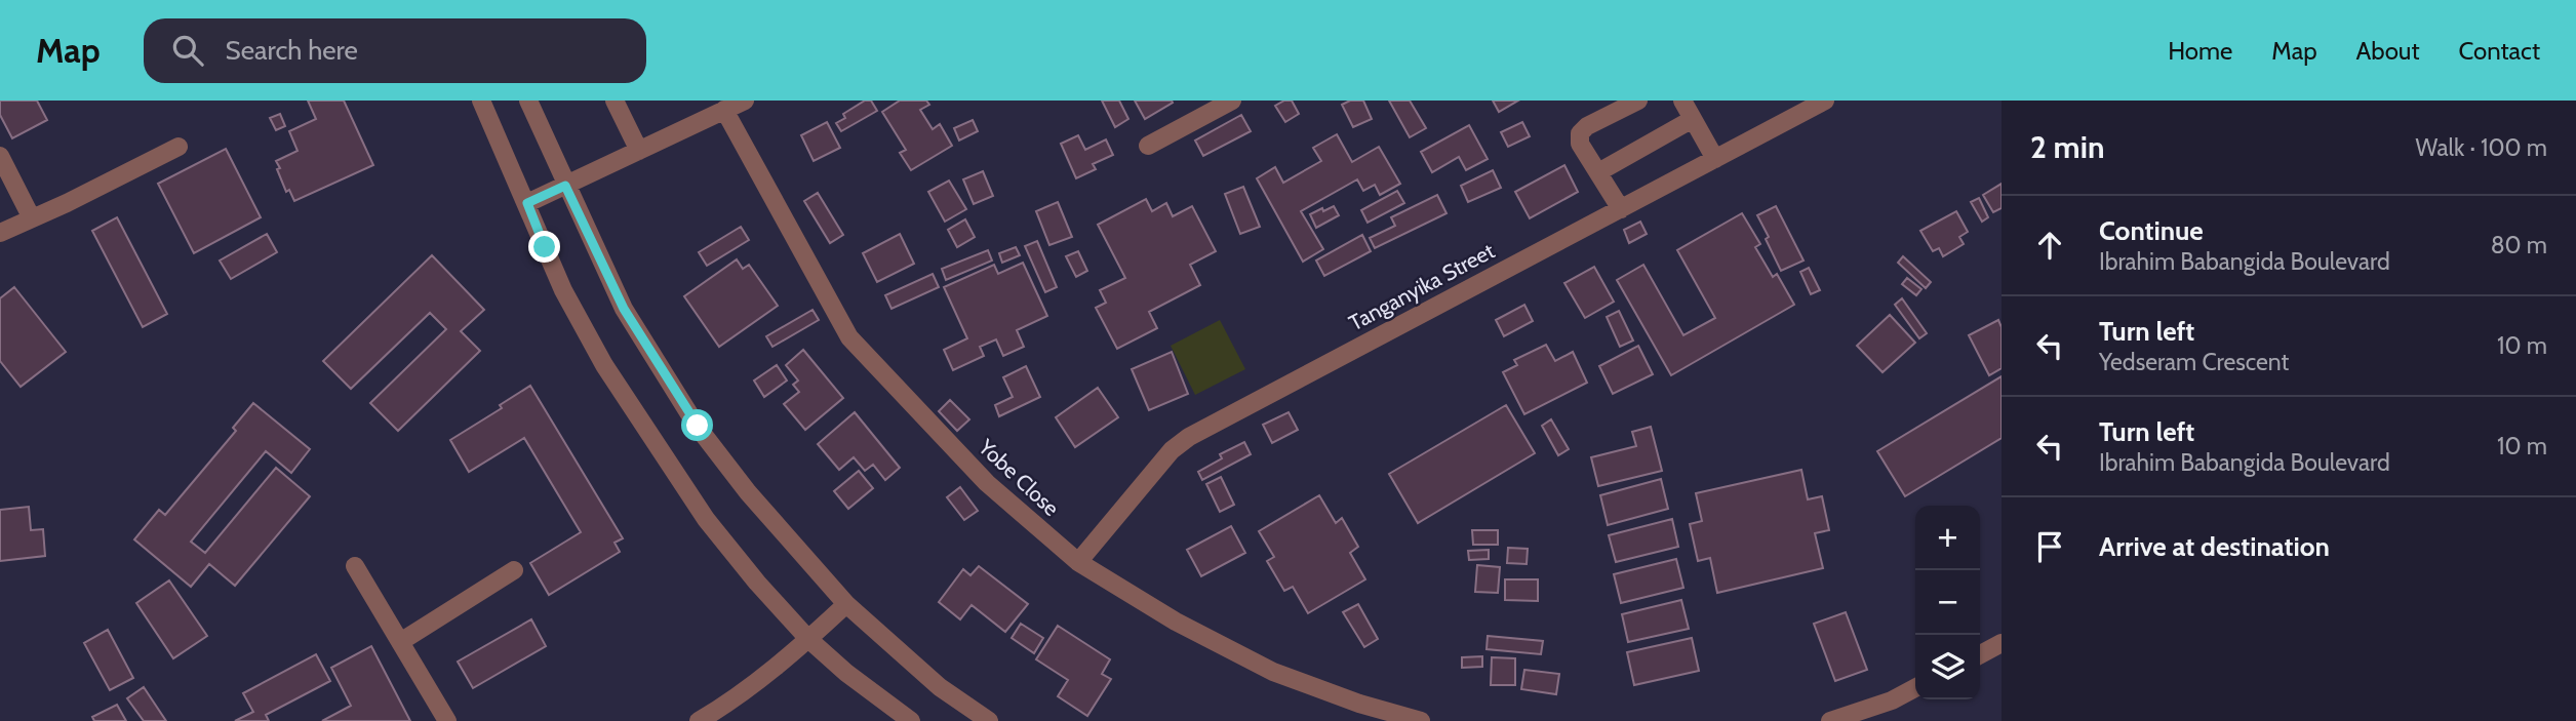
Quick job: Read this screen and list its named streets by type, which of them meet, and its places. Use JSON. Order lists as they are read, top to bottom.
{
  "streets": {
    "street": ["Tanganyika Street", "Yobe Close"]
  },
  "crossings": [
    ["Tanganyika Street", "Yobe Close"]
  ],
  "page": {
    "header": "Map",
    "search": "Search here",
    "nav": [
      "Home",
      "Map",
      "About",
      "Contact"
    ],
    "heading": ["2 min", "Walk · 100 m"],
    "list": [
      ["Continue", "Ibrahim Babangida Boulevard", "80 m"],
      ["Turn left", "Yedseram Crescent", "10 m"],
      ["Turn left", "Ibrahim Babangida Boulevard", "10 m"],
      "Arrive at destination"
    ],
    "map_buttons": ["+", "−"]
  }
}
